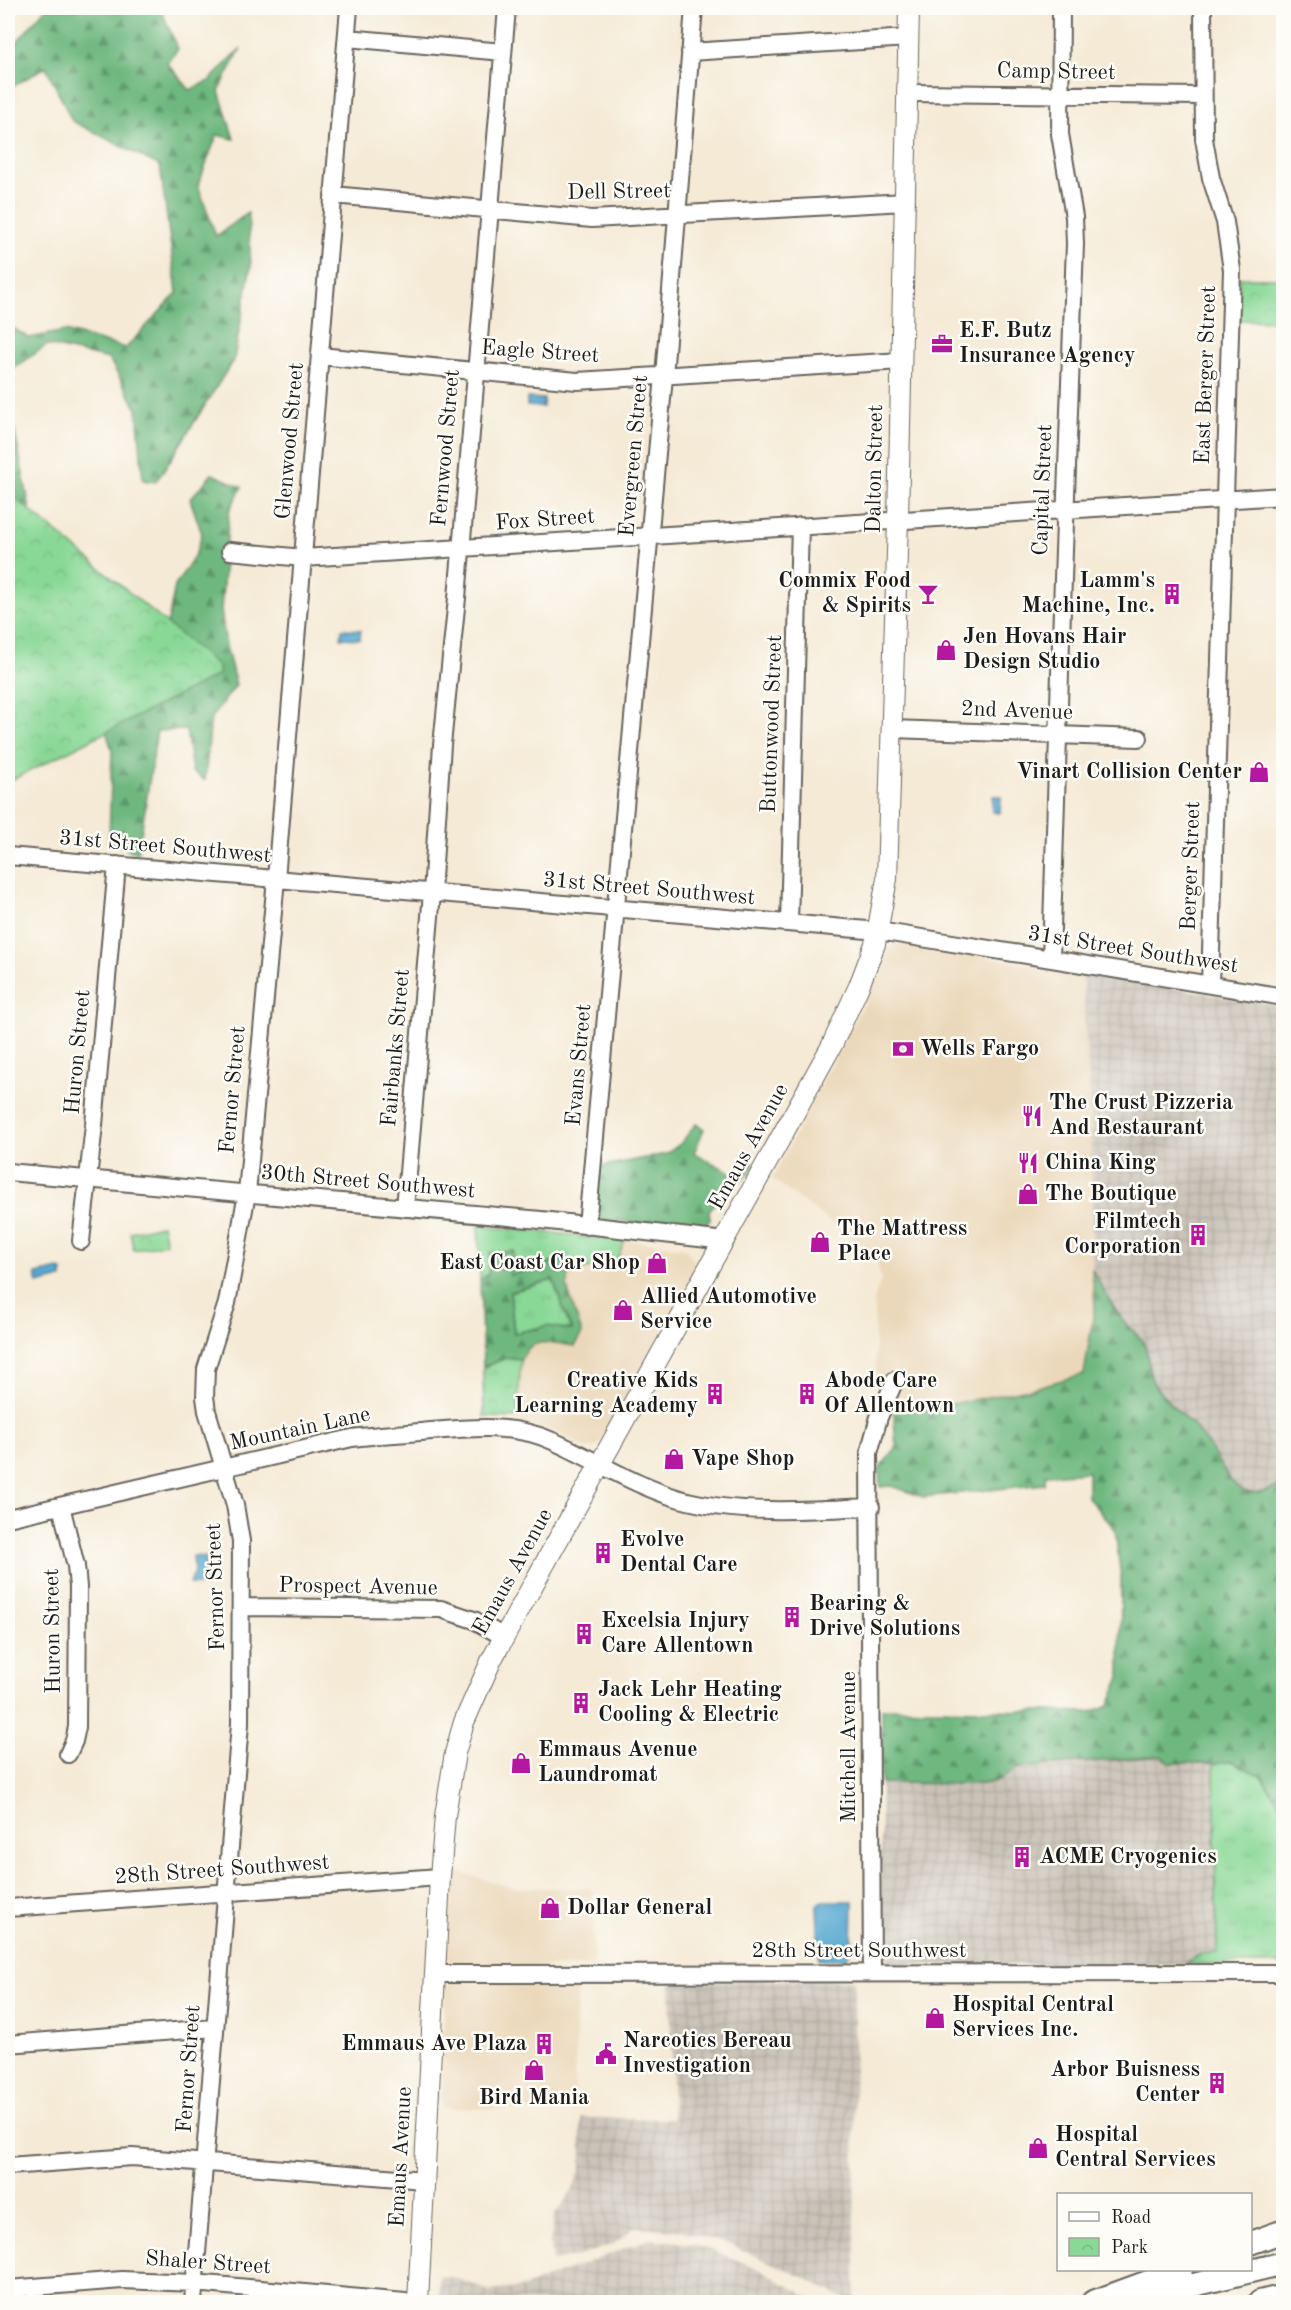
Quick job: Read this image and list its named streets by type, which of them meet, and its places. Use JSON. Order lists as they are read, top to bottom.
{
  "streets": {
    "main road": ["Dalton Street", "Emaus Avenue"],
    "street": [
      "Camp Street",
      "Dell Street",
      "Eagle Street",
      "East Berger Street",
      "Glenwood Street",
      "Fernwood Street",
      "Evergreen Street",
      "Capital Street",
      "Fox Street",
      "2nd Avenue",
      "Buttonwood Street",
      "31st Street Southwest",
      "Berger Street",
      "Fairbanks Street",
      "Huron Street",
      "Evans Street",
      "Fernor Street",
      "30th Street Southwest",
      "Mountain Lane",
      "Prospect Avenue",
      "Mitchell Avenue",
      "28th Street Southwest",
      "Shaler Street"
    ]
  },
  "crossings": [
    ["Camp Street", "East Berger Street"],
    ["Camp Street", "Dalton Street"],
    ["Camp Street", "Capital Street"],
    ["Dell Street", "Glenwood Street"],
    ["Dell Street", "Fernwood Street"],
    ["Dell Street", "Evergreen Street"],
    ["Dell Street", "Dalton Street"],
    ["Eagle Street", "Glenwood Street"],
    ["Eagle Street", "Fernwood Street"],
    ["Eagle Street", "Evergreen Street"],
    ["Eagle Street", "Dalton Street"],
    ["East Berger Street", "Fox Street"],
    ["East Berger Street", "Berger Street"],
    ["Glenwood Street", "Fox Street"],
    ["Glenwood Street", "31st Street Southwest"],
    ["Glenwood Street", "Fernor Street"],
    ["Fernwood Street", "Fox Street"],
    ["Fernwood Street", "31st Street Southwest"],
    ["Fernwood Street", "Fairbanks Street"],
    ["Evergreen Street", "Fox Street"],
    ["Evergreen Street", "31st Street Southwest"],
    ["Evergreen Street", "Evans Street"],
    ["Dalton Street", "Fox Street"],
    ["Dalton Street", "2nd Avenue"],
    ["Dalton Street", "31st Street Southwest"],
    ["Dalton Street", "Emaus Avenue"],
    ["Capital Street", "Fox Street"],
    ["Capital Street", "2nd Avenue"],
    ["Capital Street", "31st Street Southwest"],
    ["Fox Street", "Buttonwood Street"],
    ["Buttonwood Street", "31st Street Southwest"],
    ["31st Street Southwest", "Berger Street"],
    ["31st Street Southwest", "Fairbanks Street"],
    ["31st Street Southwest", "Huron Street"],
    ["31st Street Southwest", "Evans Street"],
    ["31st Street Southwest", "Fernor Street"],
    ["31st Street Southwest", "Emaus Avenue"],
    ["Fairbanks Street", "30th Street Southwest"],
    ["Huron Street", "30th Street Southwest"],
    ["Huron Street", "Mountain Lane"],
    ["Evans Street", "30th Street Southwest"],
    ["Fernor Street", "30th Street Southwest"],
    ["Fernor Street", "Mountain Lane"],
    ["Fernor Street", "Prospect Avenue"],
    ["Fernor Street", "28th Street Southwest"],
    ["Fernor Street", "Shaler Street"],
    ["Emaus Avenue", "30th Street Southwest"],
    ["Emaus Avenue", "Mountain Lane"],
    ["Emaus Avenue", "Prospect Avenue"],
    ["Emaus Avenue", "28th Street Southwest"],
    ["Mountain Lane", "Mitchell Avenue"],
    ["Mitchell Avenue", "28th Street Southwest"]
  ],
  "places": {
    "office": ["E.F. Butz Insurance Agency"],
    "bar": ["Commix Food & Spirits"],
    "building": [
      "Lamm's Machine, Inc.",
      "Filmtech Corporation",
      "Creative Kids Learning Academy",
      "Abode Care Of Allentown",
      "Evolve Dental Care",
      "Bearing & Drive Solutions",
      "Excelsia Injury Care Allentown",
      "Jack Lehr Heating Cooling & Electric",
      "ACME Cryogenics",
      "Emmaus Ave Plaza",
      "Arbor Buisness Center"
    ],
    "shop": [
      "Jen Hovans Hair Design Studio",
      "Vinart Collision Center",
      "The Boutique",
      "The Mattress Place",
      "East Coast Car Shop",
      "Allied Automotive Service",
      "Vape Shop",
      "Emmaus Avenue Laundromat",
      "Dollar General",
      "Hospital Central Services Inc.",
      "Bird Mania",
      "Hospital Central Services"
    ],
    "bank": ["Wells Fargo"],
    "restaurant": ["The Crust Pizzeria And Restaurant", "China King"],
    "public building": ["Narcotics Bereau Investigation"]
  },
  "legend": ["Road", "Park"]
}
